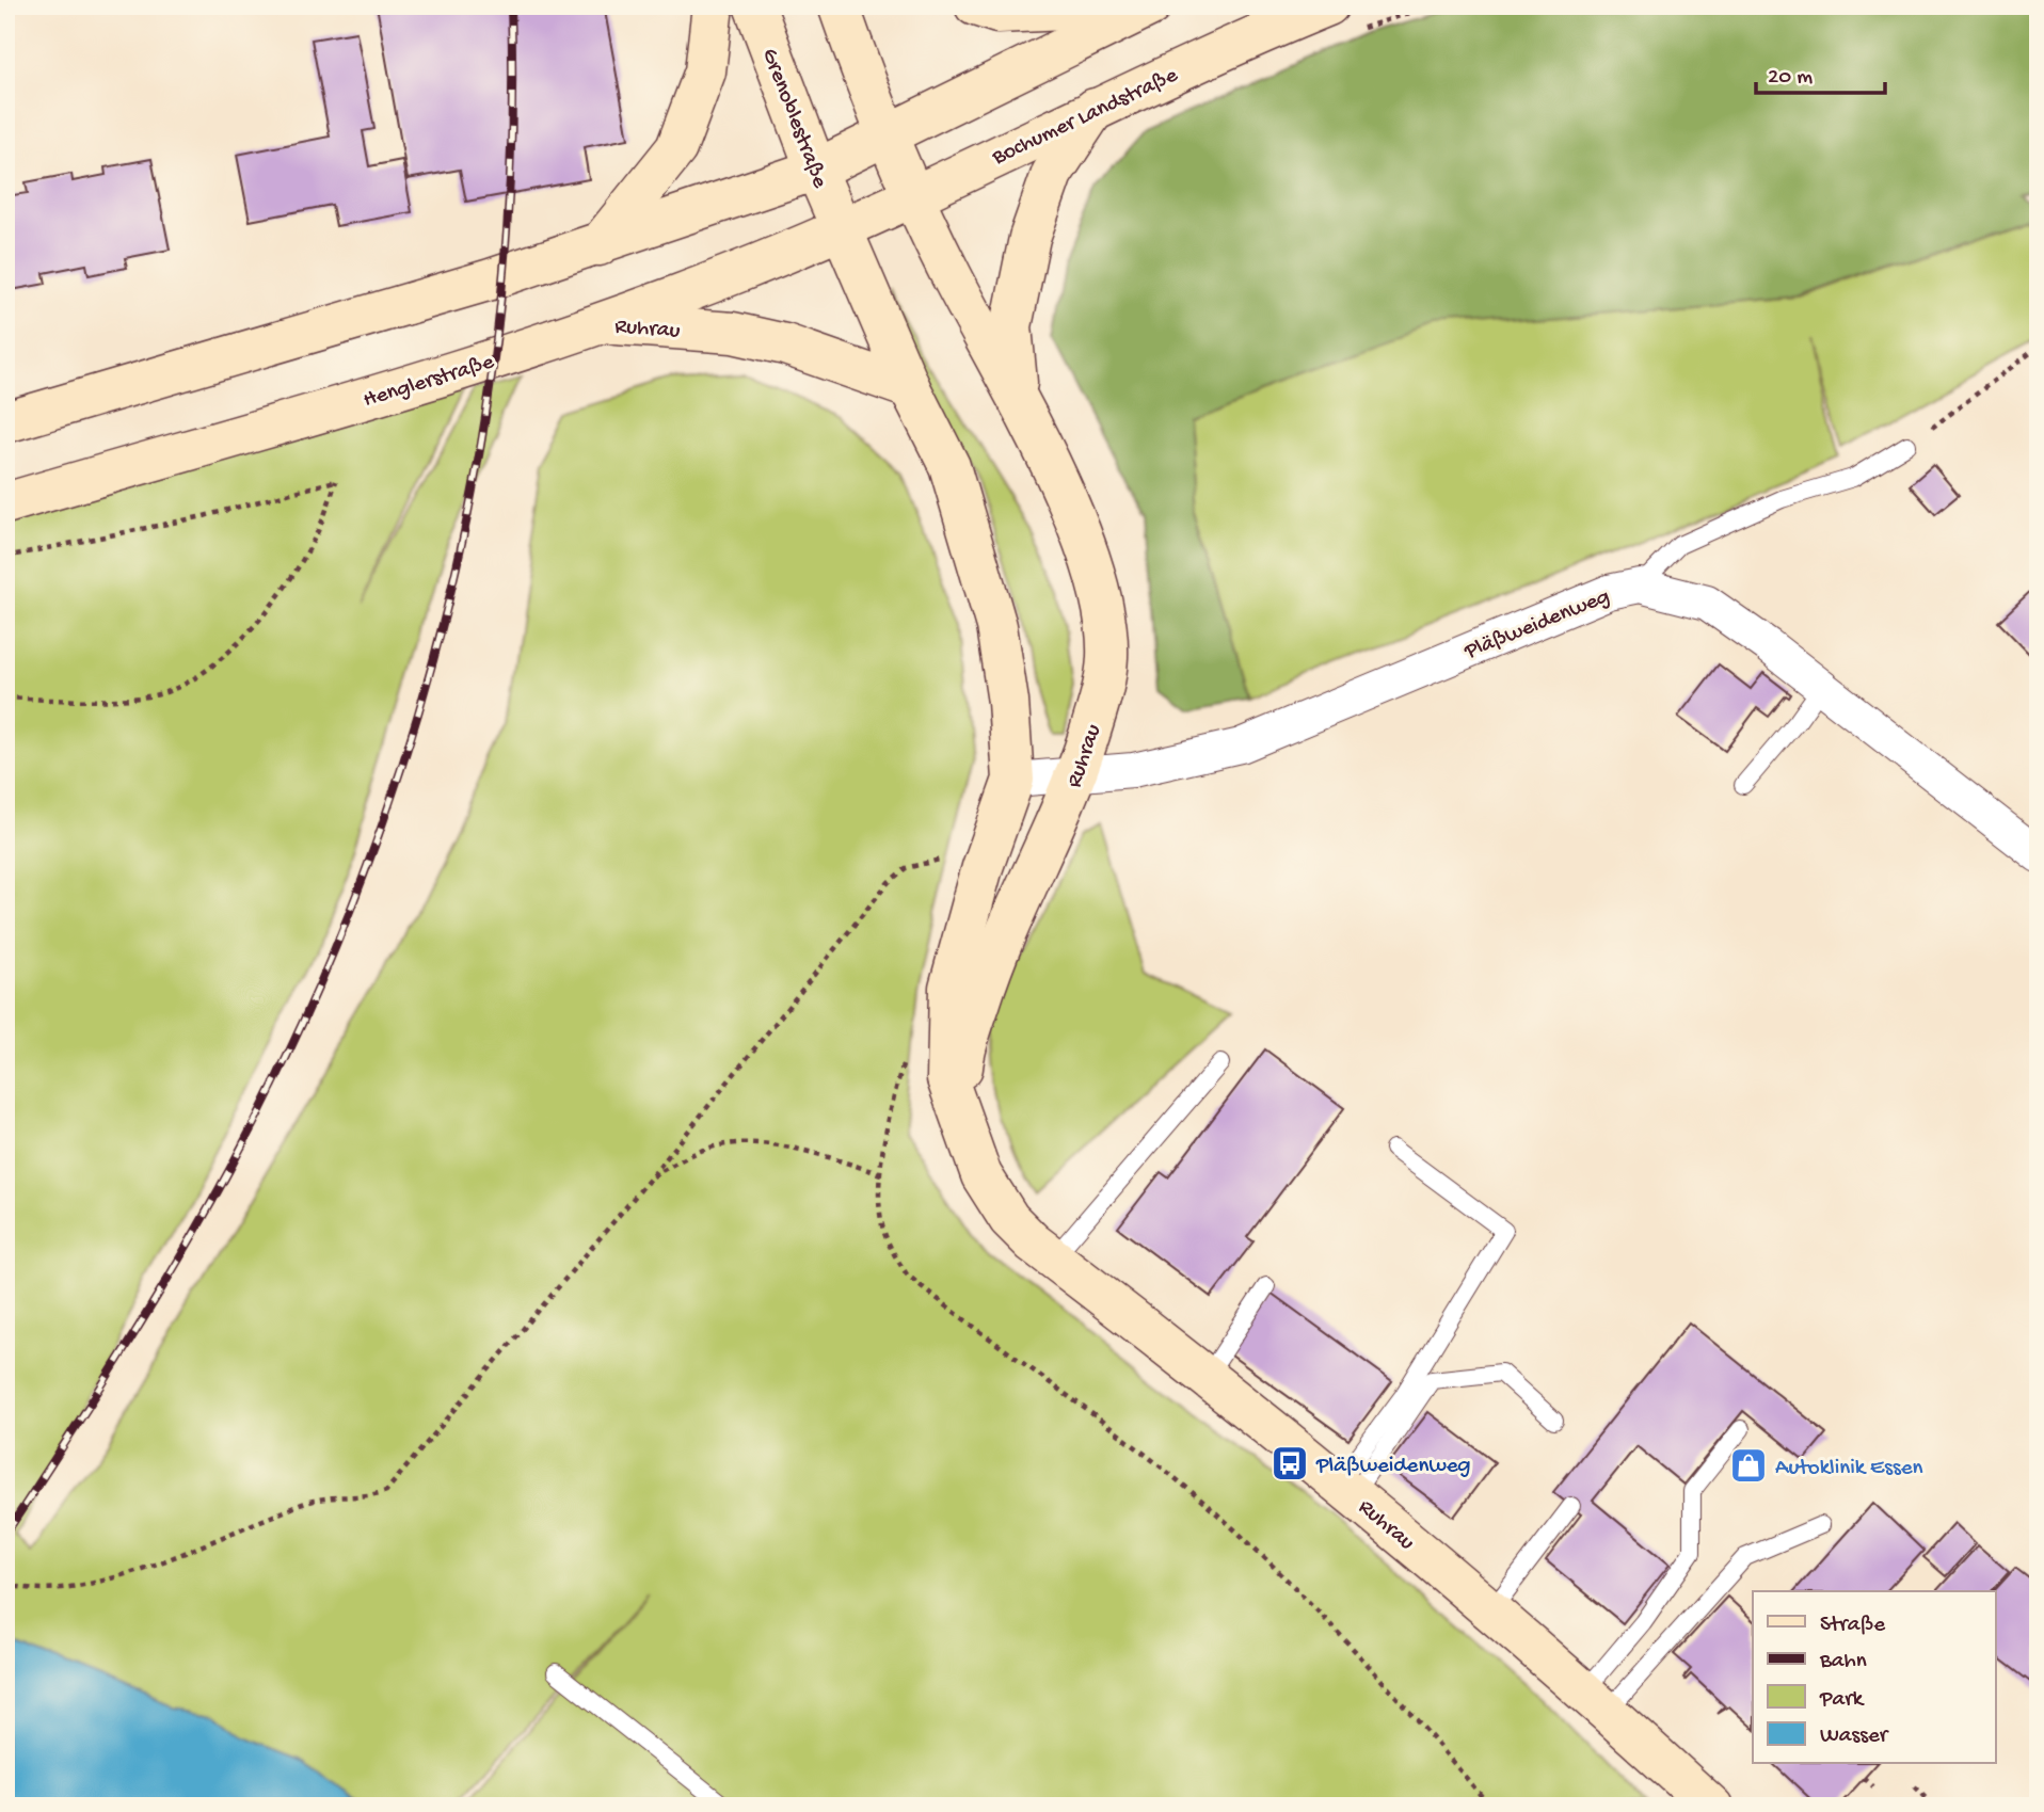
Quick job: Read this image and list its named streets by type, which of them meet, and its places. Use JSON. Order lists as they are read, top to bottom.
{
  "streets": {
    "main road": [
      "Bochumer Landstraße",
      "Grenoblestraße",
      "Ruhrau",
      "Henglerstraße"
    ],
    "street": ["Pläßweidenweg"]
  },
  "crossings": [
    ["Bochumer Landstraße", "Grenoblestraße"],
    ["Bochumer Landstraße", "Ruhrau"],
    ["Bochumer Landstraße", "Henglerstraße"],
    ["Grenoblestraße", "Ruhrau"],
    ["Grenoblestraße", "Henglerstraße"],
    ["Ruhrau", "Henglerstraße"],
    ["Ruhrau", "Pläßweidenweg"]
  ],
  "places": {
    "bus stop": ["Pläßweidenweg"],
    "shop": ["Autoklinik Essen"]
  },
  "legend": [
    "Straße",
    "Bahn",
    "Park",
    "Wasser"
  ],
  "scale_bar": "20 m"
}
